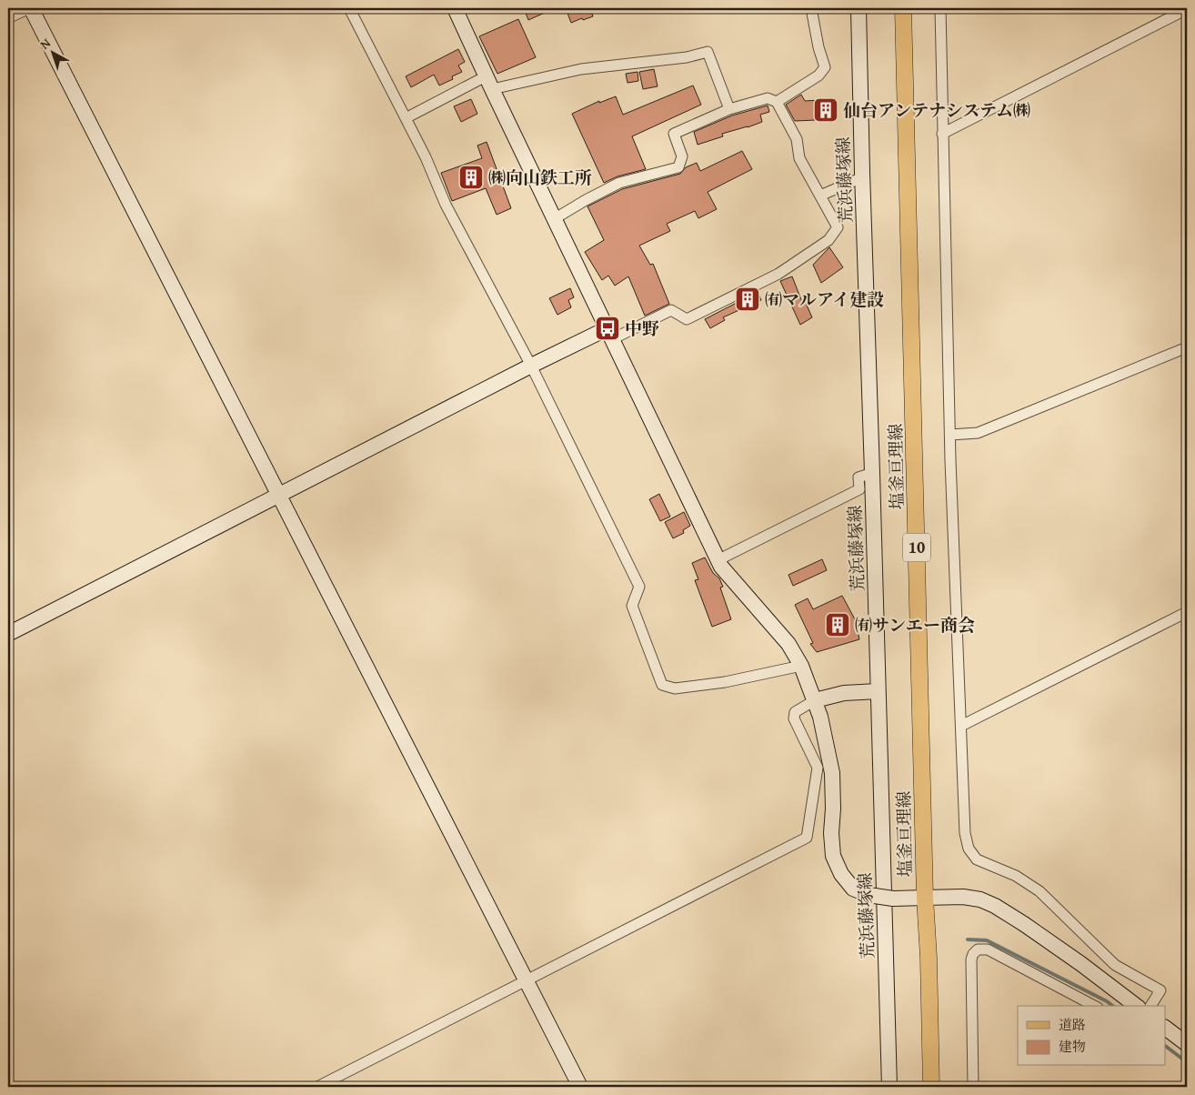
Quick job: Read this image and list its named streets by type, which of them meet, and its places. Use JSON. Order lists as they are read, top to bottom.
{
  "streets": {
    "main road": ["塩釜亘理線", "10"],
    "street": ["荒浜藤塚線"]
  },
  "places": {
    "building": [
      "仙台アンテナシステム㈱",
      "㈱向山鉄工所",
      "㈲マルアイ建設",
      "㈲サンエー商会"
    ],
    "bus stop": ["中野"]
  },
  "legend": ["道路", "建物"],
  "north": "top left"
}
